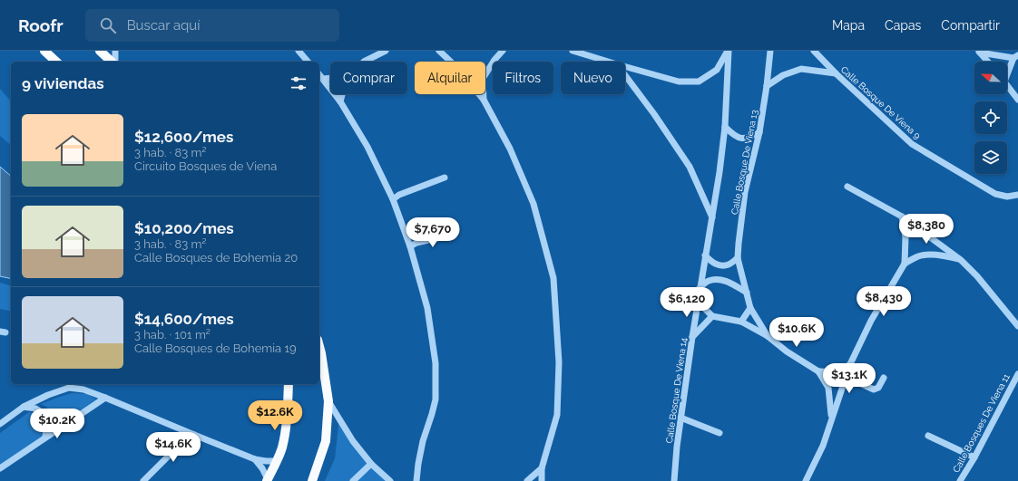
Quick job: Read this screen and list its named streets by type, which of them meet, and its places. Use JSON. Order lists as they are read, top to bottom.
{
  "streets": {
    "street": [
      "Calle Bosque De Viena 9",
      "Calle Bosque De Viena 13",
      "Calle Bosque De Viena 14",
      "Calle Bosques De Viena 11"
    ]
  },
  "crossings": [
    ["Calle Bosque De Viena 13", "Calle Bosque De Viena 14"]
  ],
  "north": "left",
  "page": {
    "header": "Roofr",
    "search": "Buscar aquí",
    "nav": ["Mapa", "Capas", "Compartir"],
    "chip": [
      "Comprar",
      "Alquilar",
      "Filtros",
      "Nuevo"
    ],
    "heading": "9 viviendas",
    "list": [
      {
        "name": "$12,600/mes",
        "note": "3 hab. · 83 m² · Circuito Bosques de Viena"
      },
      {
        "name": "$10,200/mes",
        "note": "3 hab. · 83 m² · Calle Bosques de Bohemia 20"
      },
      {
        "name": "$14,600/mes",
        "note": "3 hab. · 101 m² · Calle Bosques de Bohemia 19"
      }
    ],
    "price": [
      "$8,380",
      "$7,670",
      "$8,430",
      "$6,120",
      "$10.6K",
      "$13.1K",
      "$12.6K",
      "$10.2K",
      "$14.6K"
    ]
  }
}
